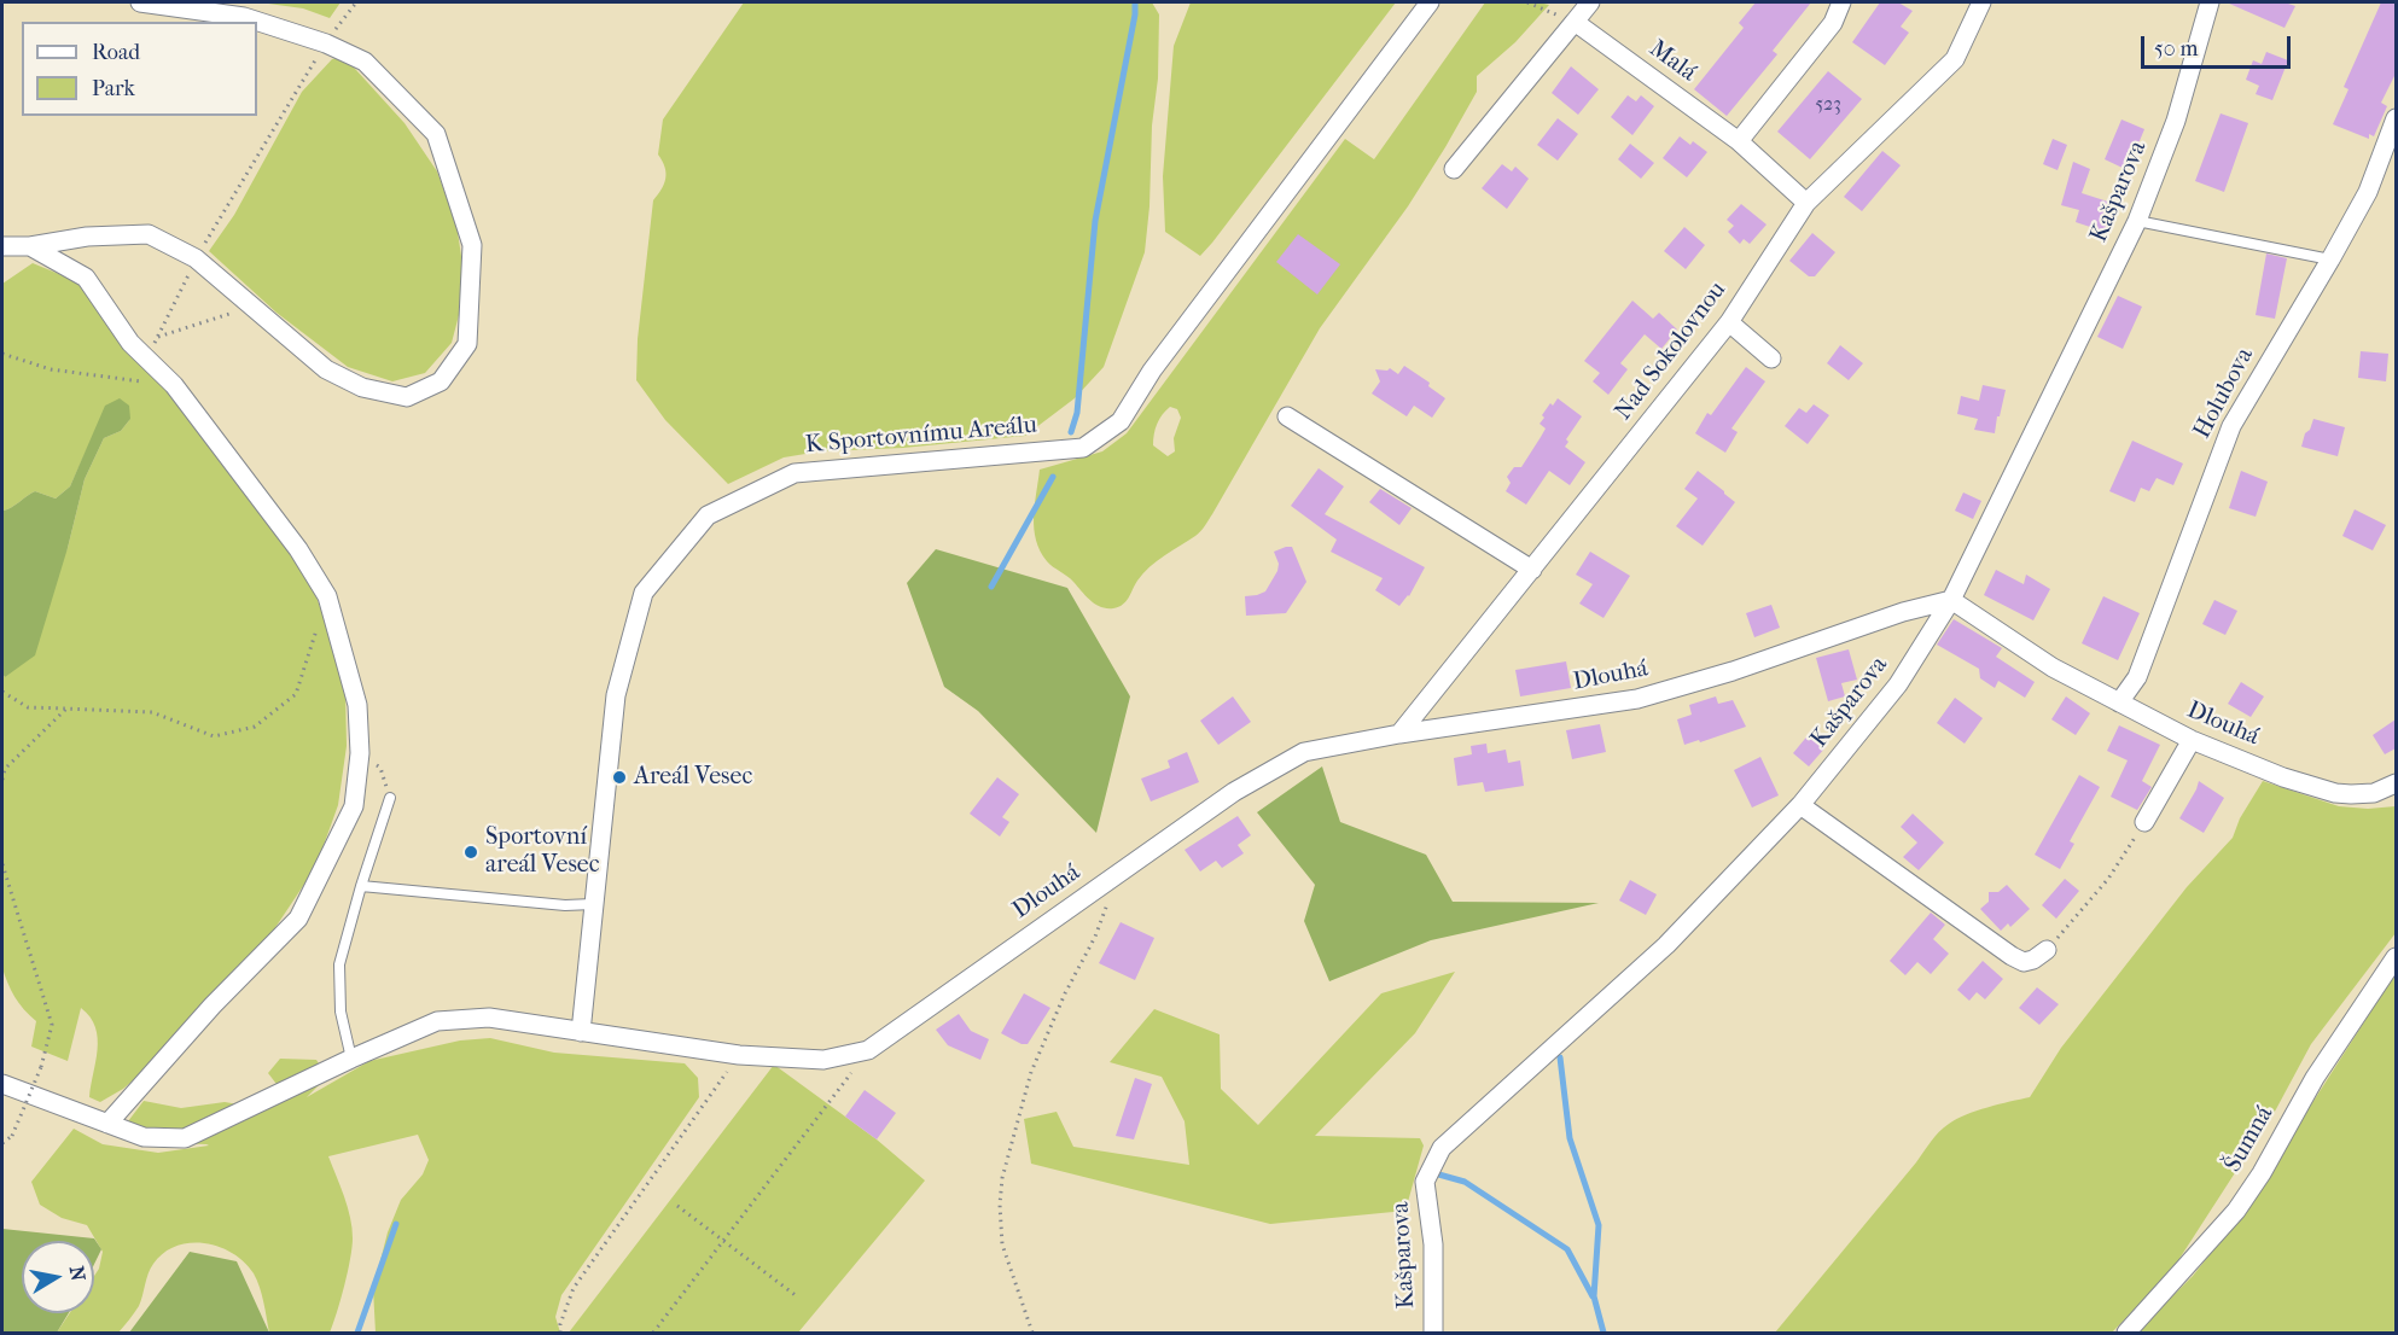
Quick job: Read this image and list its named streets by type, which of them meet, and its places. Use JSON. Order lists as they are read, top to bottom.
{
  "streets": {
    "street": [
      "Malá",
      "Kašparova",
      "Nad Sokolovnou",
      "Holubova",
      "K Sportovnímu Areálu",
      "Dlouhá",
      "Šumná"
    ]
  },
  "crossings": [
    ["Malá", "Nad Sokolovnou"],
    ["Kašparova", "Dlouhá"],
    ["Nad Sokolovnou", "Dlouhá"],
    ["Holubova", "Dlouhá"]
  ],
  "places": ["Areál Vesec", "Sportovní areál Vesec"],
  "house_numbers": ["523"],
  "legend": ["Road", "Park"],
  "scale_bar": "50 m",
  "north": "right"
}
